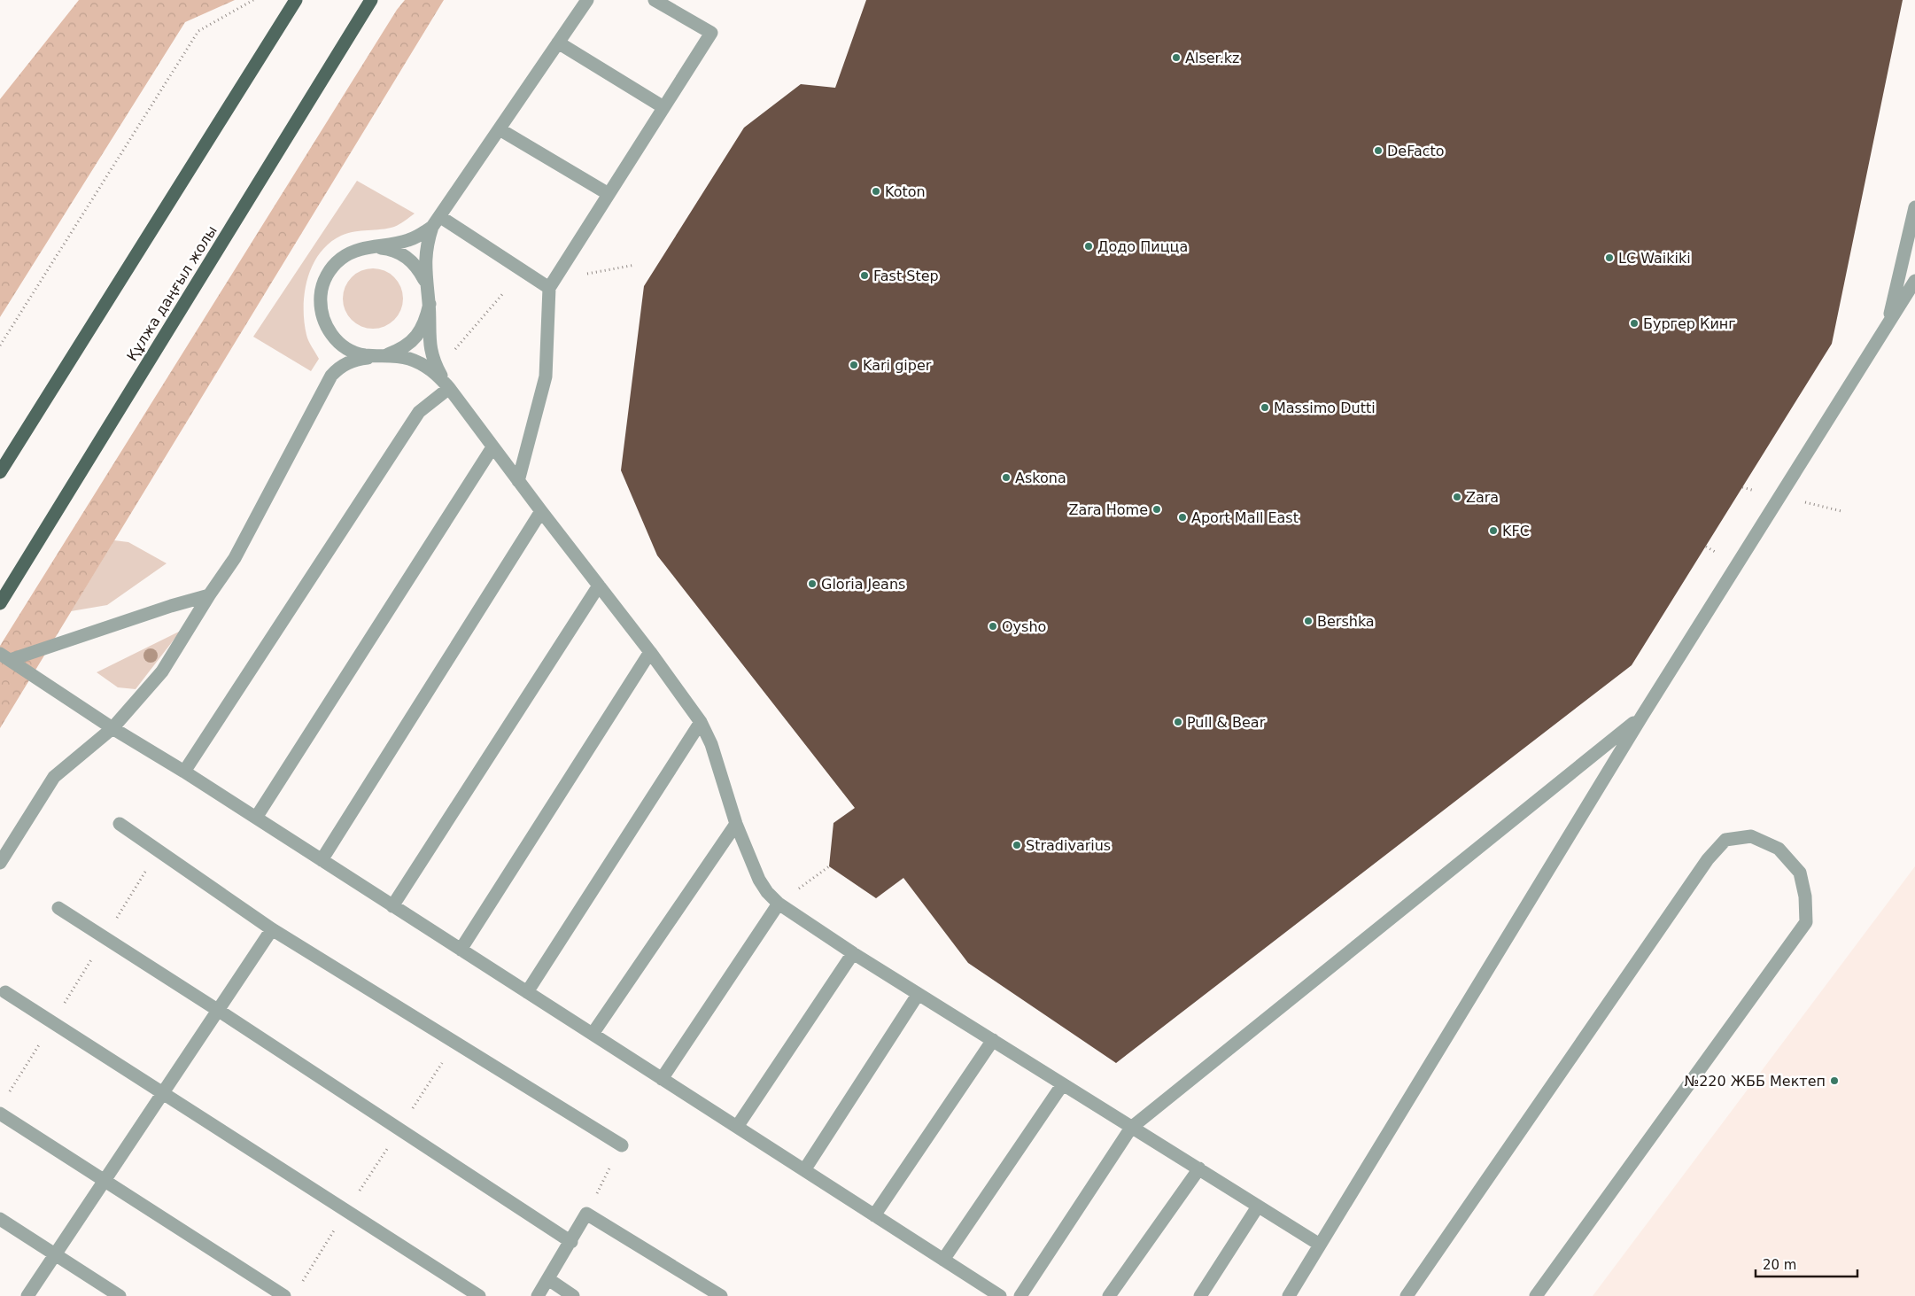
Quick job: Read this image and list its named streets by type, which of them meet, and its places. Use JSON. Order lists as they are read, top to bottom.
{
  "streets": {
    "main road": ["Құлжа даңғыл жолы"]
  },
  "places": [
    "Alser.kz",
    "DeFacto",
    "Koton",
    "Додо Пицца",
    "LC Waikiki",
    "Fast Step",
    "Бургер Кинг",
    "Kari giper",
    "Massimo Dutti",
    "Askona",
    "Zara",
    "Zara Home",
    "Aport Mall East",
    "KFC",
    "Gloria Jeans",
    "Bershka",
    "Oysho",
    "Pull & Bear",
    "Stradivarius",
    "№220 ЖББ Мектеп"
  ],
  "scale_bar": "20 m"
}
